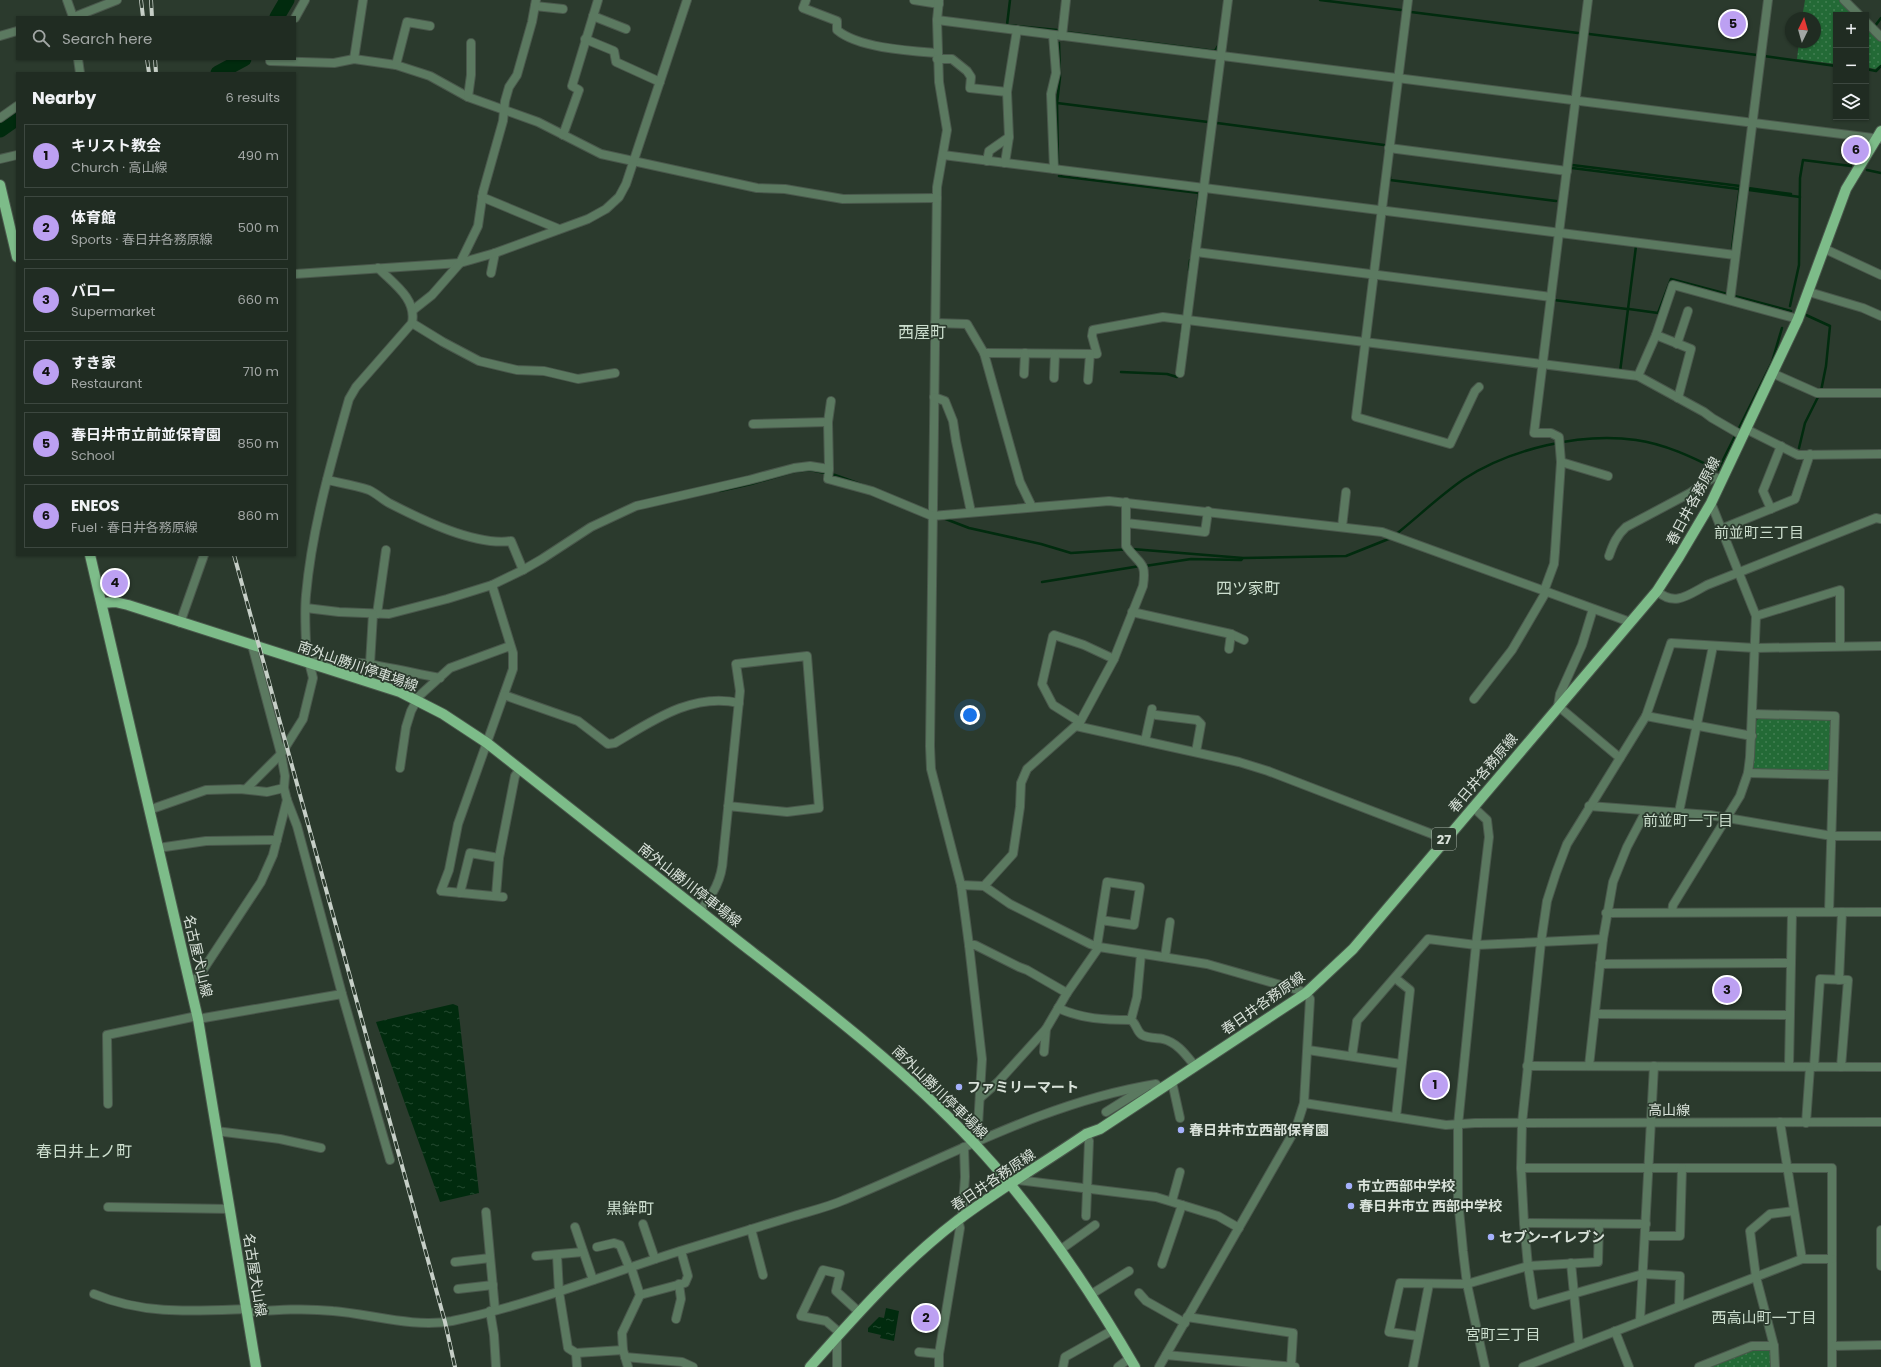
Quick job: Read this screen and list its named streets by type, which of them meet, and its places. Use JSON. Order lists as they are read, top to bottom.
{
  "streets": {
    "main road": [
      "春日井各務原線",
      "南外山勝川停車場線",
      "27",
      "名古屋犬山線"
    ],
    "street": ["高山線"]
  },
  "crossings": [
    ["春日井各務原線", "南外山勝川停車場線"],
    ["南外山勝川停車場線", "名古屋犬山線"]
  ],
  "districts": [
    "西屋町",
    "前並町三丁目",
    "四ツ家町",
    "前並町一丁目",
    "春日井上ノ町",
    "黒鉾町",
    "西高山町一丁目",
    "宮町三丁目"
  ],
  "places": [
    "ファミリーマート",
    "春日井市立西部保育園",
    "市立西部中学校",
    "春日井市立 西部中学校",
    "セブン-イレブン"
  ],
  "north": "top",
  "page": {
    "pins": [
      "5",
      "6",
      "4",
      "3",
      "1",
      "2"
    ],
    "map_buttons": ["+", "−"],
    "search": "Search here",
    "heading": ["Nearby", "6 results"],
    "list": [
      {
        "mark": "1",
        "name": "キリスト教会",
        "note": "Church · 高山線",
        "value": "490 m"
      },
      {
        "mark": "2",
        "name": "体育館",
        "note": "Sports · 春日井各務原線",
        "value": "500 m"
      },
      {
        "mark": "3",
        "name": "バロー",
        "note": "Supermarket",
        "value": "660 m"
      },
      {
        "mark": "4",
        "name": "すき家",
        "note": "Restaurant",
        "value": "710 m"
      },
      {
        "mark": "5",
        "name": "春日井市立前並保育園",
        "note": "School",
        "value": "850 m"
      },
      {
        "mark": "6",
        "name": "ENEOS",
        "note": "Fuel · 春日井各務原線",
        "value": "860 m"
      }
    ]
  }
}
